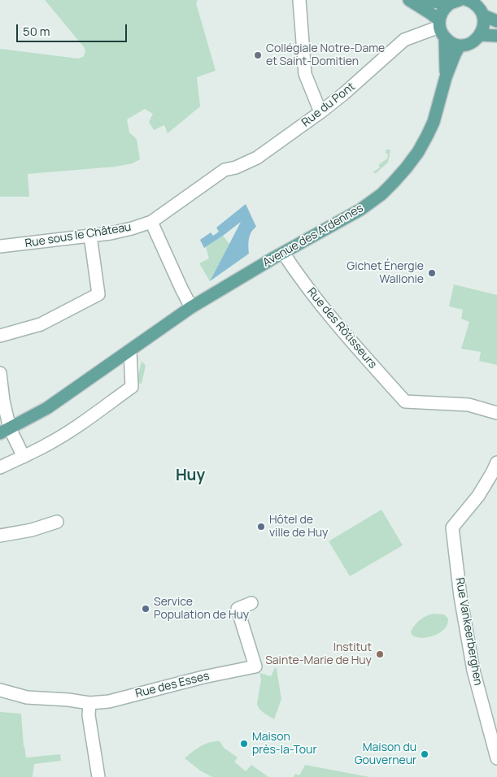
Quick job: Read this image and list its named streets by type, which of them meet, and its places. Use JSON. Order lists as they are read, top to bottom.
{
  "streets": {
    "main road": ["Avenue des Ardennes"],
    "street": [
      "Rue du Pont",
      "Rue sous le Château",
      "Rue des Rôtisseurs",
      "Rue Vankeerberghen",
      "Rue des Esses"
    ]
  },
  "crossings": [
    ["Rue du Pont", "Rue sous le Château"],
    ["Rue du Pont", "Avenue des Ardennes"],
    ["Avenue des Ardennes", "Rue des Rôtisseurs"]
  ],
  "districts": ["Huy"],
  "places": [
    "Collégiale Notre-Dame et Saint-Domitien",
    "Gichet Énergie Wallonie",
    "Hôtel de ville de Huy",
    "Service Population de Huy",
    "Institut Sainte-Marie de Huy",
    "Maison près-la-Tour",
    "Maison du Gouverneur"
  ],
  "scale_bar": "50 m"
}
